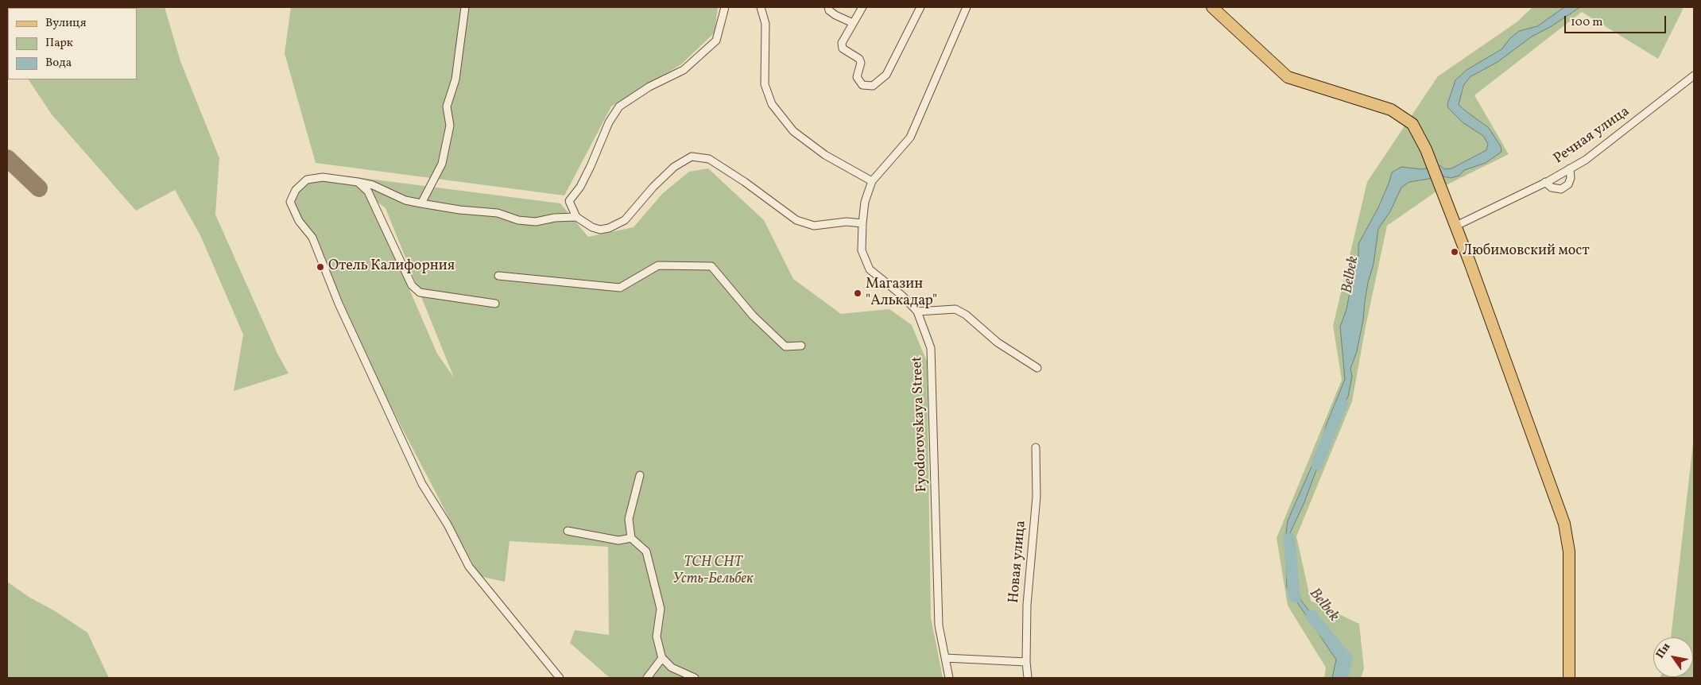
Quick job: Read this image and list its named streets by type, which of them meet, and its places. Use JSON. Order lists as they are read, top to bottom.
{
  "streets": {
    "street": ["Речная улица", "Fyodorovskaya Street", "Новая улица"]
  },
  "water": ["Belbek"],
  "parks": ["ТСН СНТ Усть-Бельбек"],
  "places": ["Любимовский мост", "Отель Калифорния", "Магазин \"Алькадар\""],
  "legend": ["Вулиця", "Парк", "Вода"],
  "scale_bar": "100 m",
  "north": "top left"
}
